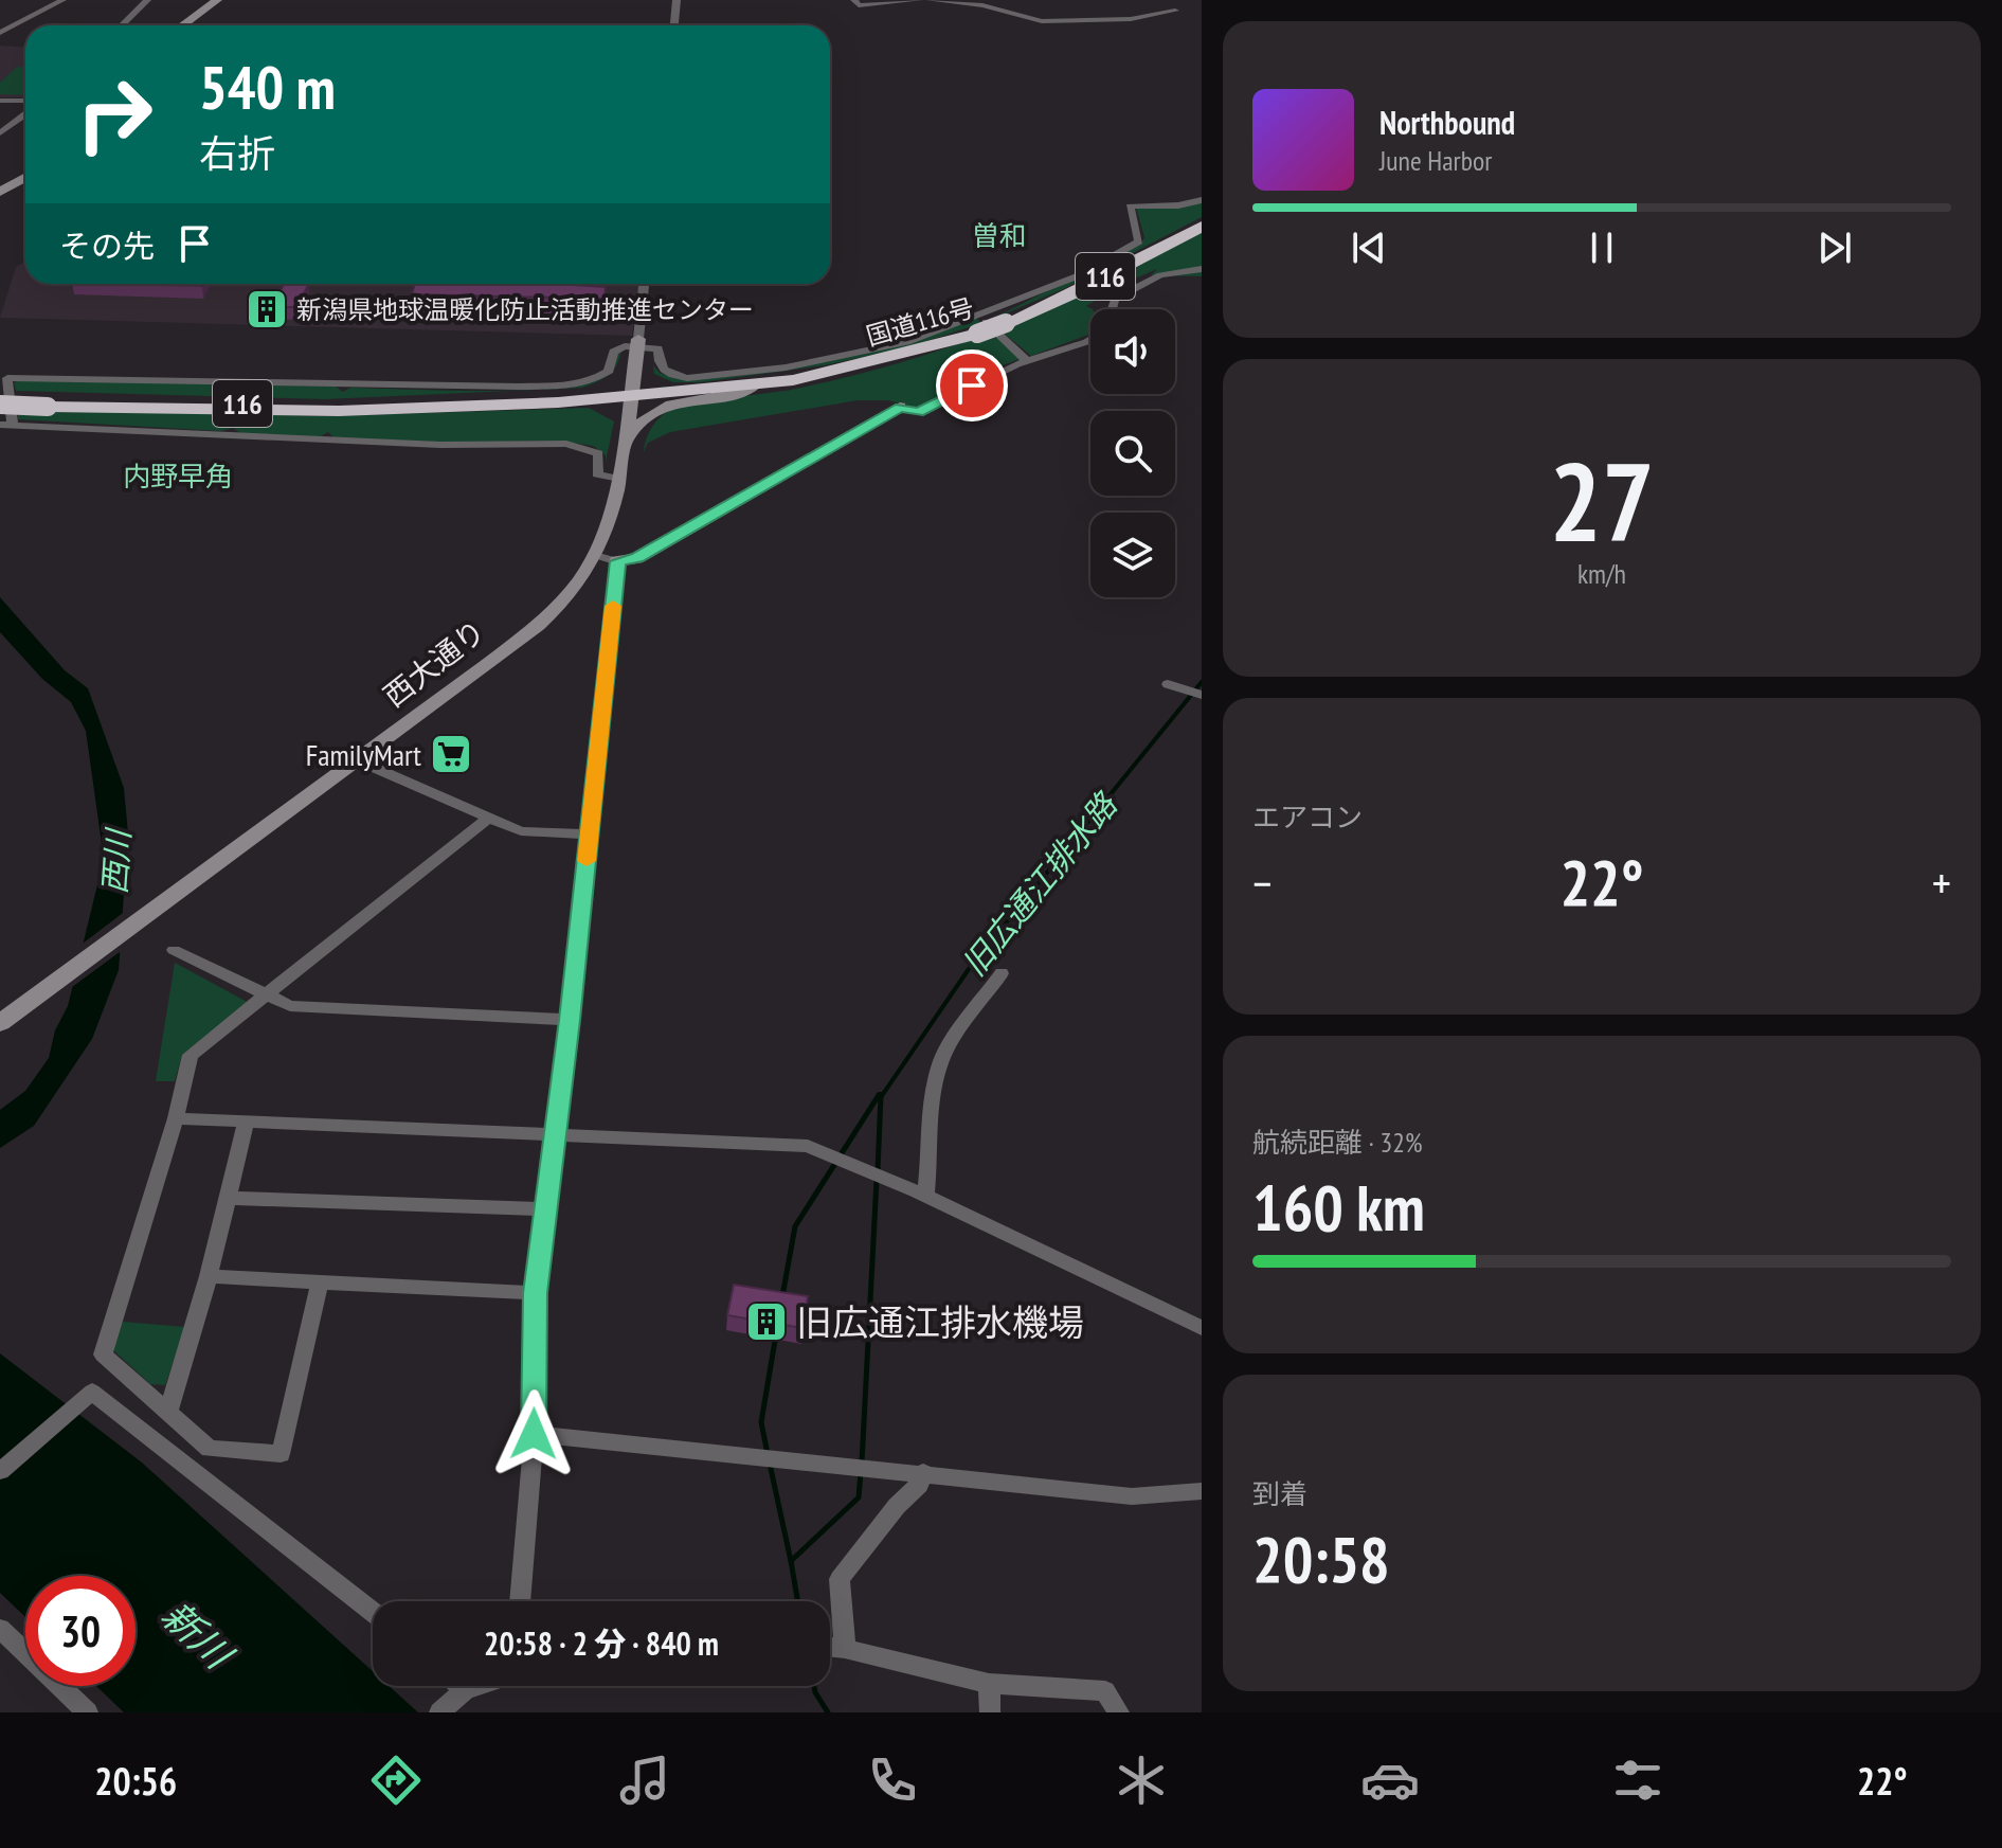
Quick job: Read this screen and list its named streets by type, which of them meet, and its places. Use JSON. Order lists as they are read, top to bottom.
{
  "streets": {
    "highway": ["116", "国道116号"],
    "street": ["西大通り"]
  },
  "crossings": [
    ["116", "国道116号"],
    ["116", "西大通り"],
    ["国道116号", "西大通り"]
  ],
  "districts": ["曽和", "内野早角"],
  "water": ["西川", "旧広通江排水路", "新川"],
  "places": {
    "building": ["新潟県地球温暖化防止活動推進センター", "旧広通江排水機場"],
    "supermarket": ["FamilyMart"]
  },
  "page": {
    "turn": ["540 m", "右折"],
    "song": ["Northbound", "June Harbor"],
    "then": "その先",
    "tile": [
      ["27", "km/h"],
      "エアコン",
      ["航続距離 · 32%", "160 km"],
      ["到着", "20:58"]
    ],
    "heat": ["−", "22°", "+"],
    "limit": "30",
    "trip": "20:58 · 2 分 · 840 m",
    "tabs": ["20:56", "22°"]
  }
}
